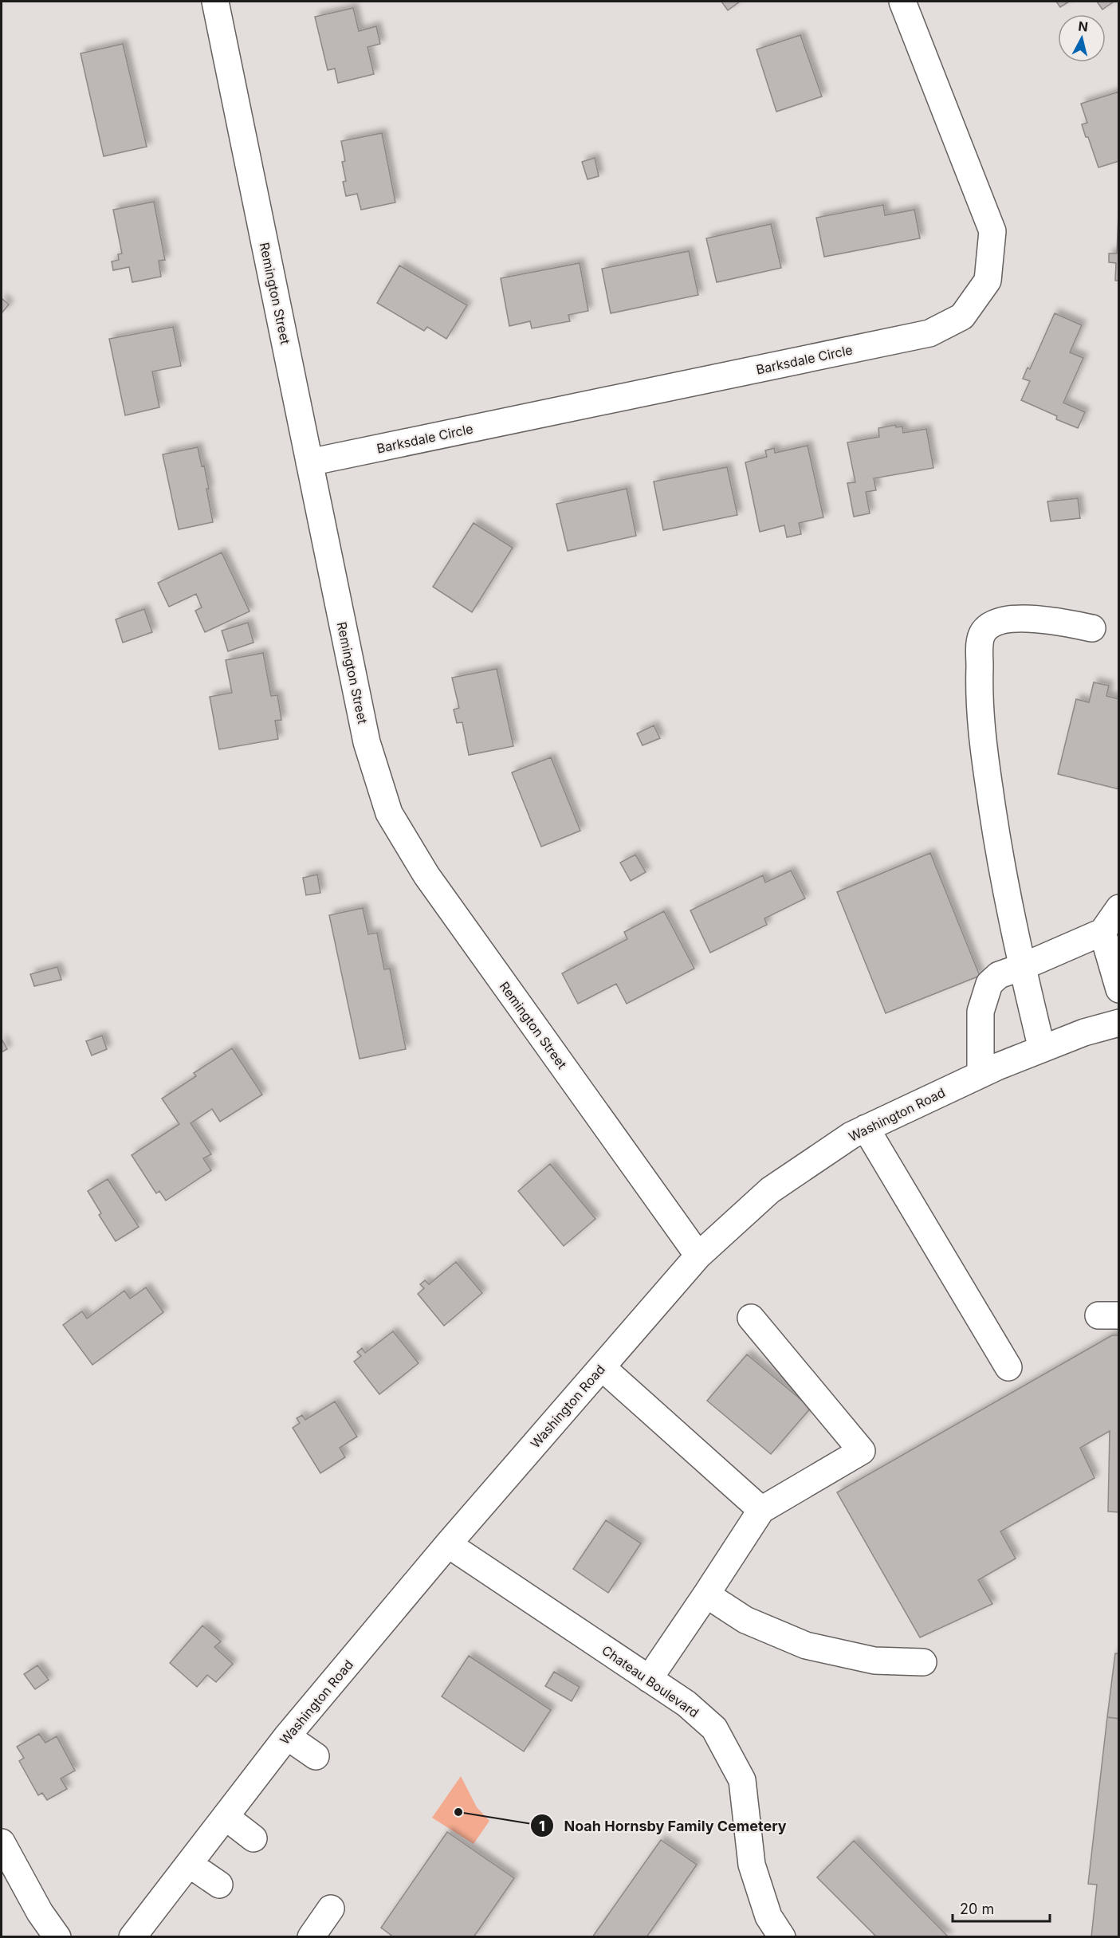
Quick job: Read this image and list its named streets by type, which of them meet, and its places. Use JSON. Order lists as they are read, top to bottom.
{
  "streets": {
    "street": [
      "Remington Street",
      "Barksdale Circle",
      "Washington Road",
      "Chateau Boulevard"
    ]
  },
  "crossings": [
    ["Remington Street", "Barksdale Circle"],
    ["Remington Street", "Washington Road"],
    ["Washington Road", "Chateau Boulevard"]
  ],
  "places": ["Noah Hornsby Family Cemetery"],
  "scale_bar": "20 m",
  "north": "top"
}
